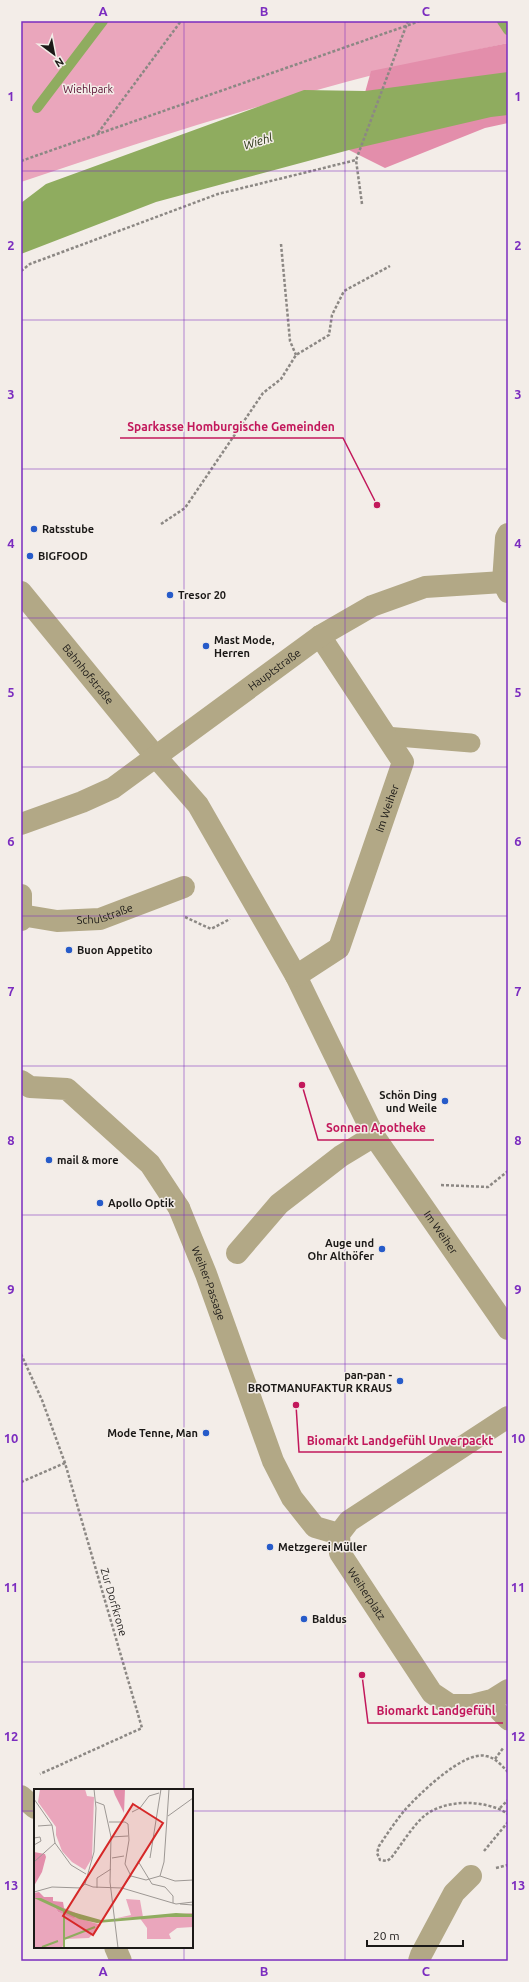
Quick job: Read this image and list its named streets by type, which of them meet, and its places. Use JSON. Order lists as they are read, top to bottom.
{
  "streets": {
    "street": [
      "Hauptstraße",
      "Bahnhofstraße",
      "Im Weiher",
      "Schulstraße",
      "Weiher-Passage",
      "Weiherplatz"
    ],
    "path": ["Zur Dorfkrone"]
  },
  "crossings": [
    ["Hauptstraße", "Bahnhofstraße"],
    ["Hauptstraße", "Im Weiher"],
    ["Bahnhofstraße", "Im Weiher"],
    ["Weiher-Passage", "Weiherplatz"]
  ],
  "water": ["Wiehl"],
  "parks": ["Wiehlpark"],
  "places": [
    "Sparkasse Homburgische Gemeinden",
    "Ratsstube",
    "BIGFOOD",
    "Tresor 20",
    "Mast Mode, Herren",
    "Buon Appetito",
    "Sonnen Apotheke",
    "Schön Ding und Weile",
    "mail & more",
    "Apollo Optik",
    "Auge und Ohr Althöfer",
    "pan-pan - BROTMANUFAKTUR KRAUS",
    "Biomarkt Landgefühl Unverpackt",
    "Mode Tenne, Man",
    "Metzgerei Müller",
    "Baldus",
    "Biomarkt Landgefühl"
  ],
  "scale_bar": "20 m",
  "north": "bottom right",
  "grid": {
    "columns": ["A", "B", "C"],
    "rows": [
      "1",
      "2",
      "3",
      "4",
      "5",
      "6",
      "7",
      "8",
      "9",
      "10",
      "11",
      "12",
      "13"
    ]
  }
}
